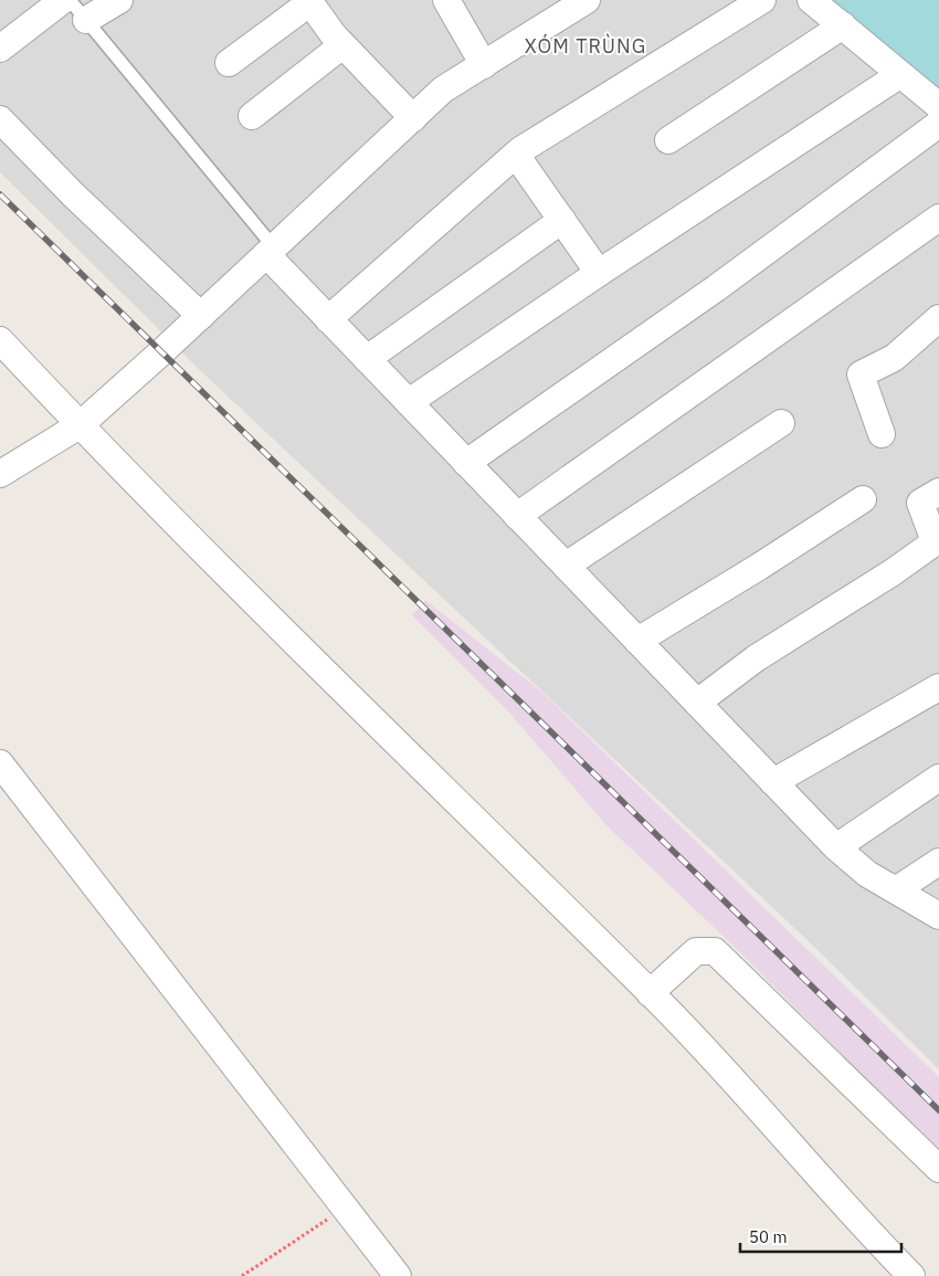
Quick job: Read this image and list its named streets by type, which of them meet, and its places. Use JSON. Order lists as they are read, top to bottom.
{
  "districts": ["XÓM TRÙNG"],
  "scale_bar": "50 m"
}
